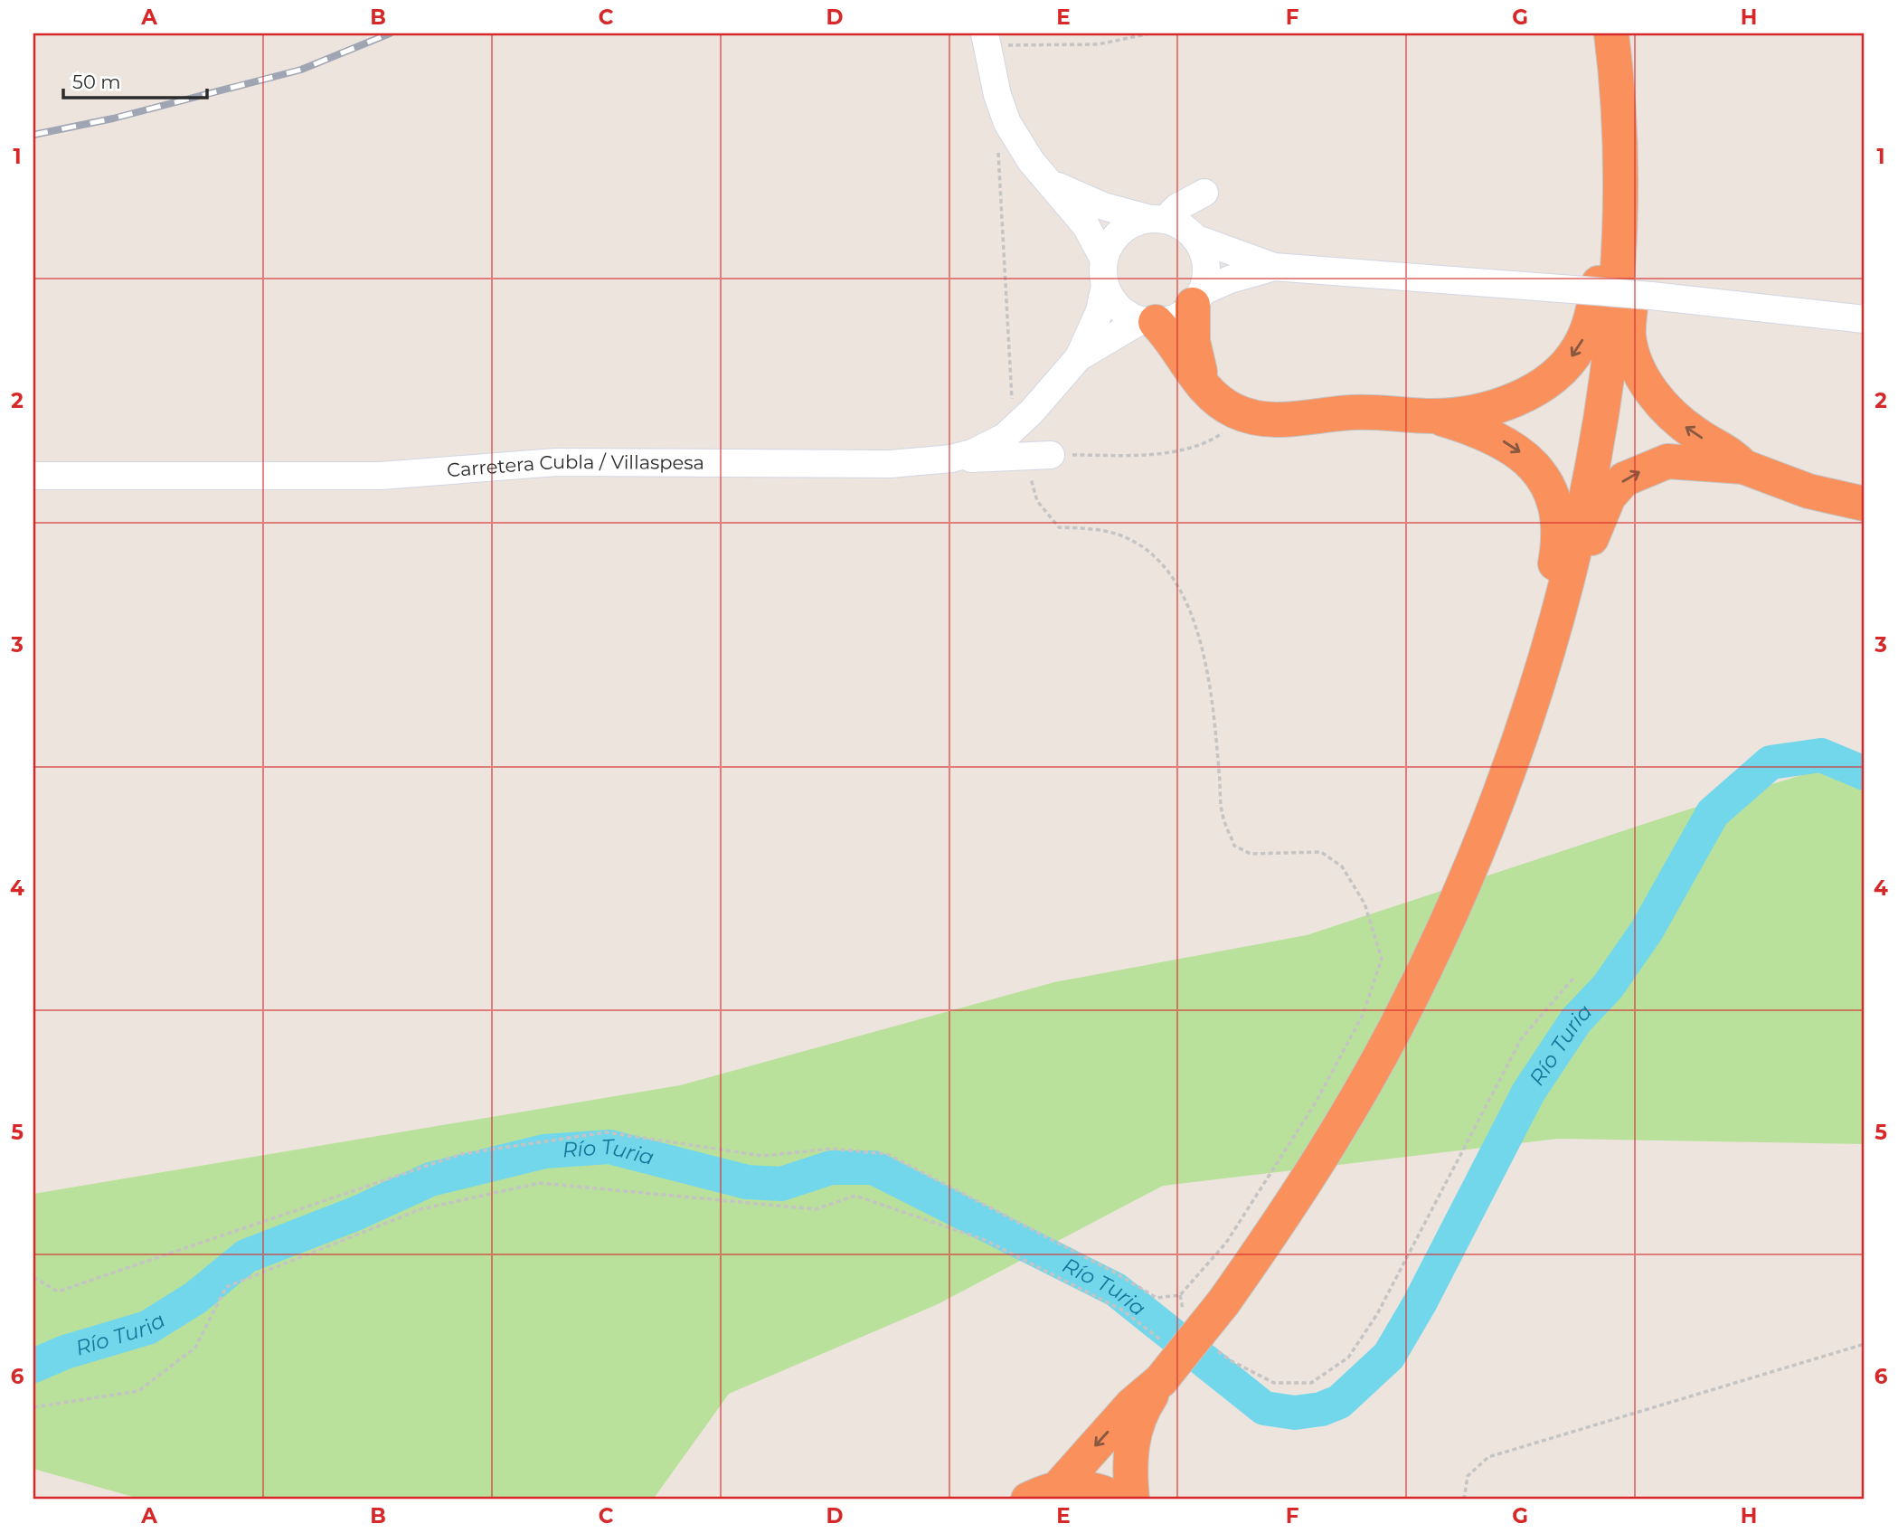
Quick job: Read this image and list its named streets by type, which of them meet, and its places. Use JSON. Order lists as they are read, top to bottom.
{
  "streets": {
    "street": ["Carretera Cubla / Villaspesa"]
  },
  "water": ["Río Turia"],
  "scale_bar": "50 m",
  "grid": {
    "columns": [
      "A",
      "B",
      "C",
      "D",
      "E",
      "F",
      "G",
      "H"
    ],
    "rows": [
      "1",
      "2",
      "3",
      "4",
      "5",
      "6"
    ]
  }
}
